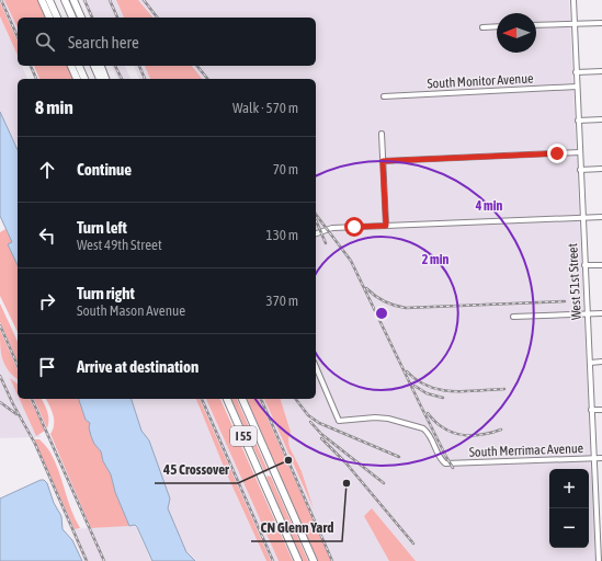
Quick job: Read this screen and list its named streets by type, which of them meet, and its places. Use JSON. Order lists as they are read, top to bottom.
{
  "streets": {
    "highway": ["I 55"],
    "street": ["South Monitor Avenue", "West 51st Street", "South Merrimac Avenue"]
  },
  "crossings": [
    ["South Monitor Avenue", "West 51st Street"],
    ["West 51st Street", "South Merrimac Avenue"]
  ],
  "places": ["45 Crossover", "CN Glenn Yard"],
  "north": "left",
  "page": {
    "search": "Search here",
    "heading": ["8 min", "Walk · 570 m"],
    "list": [
      ["Continue", "70 m"],
      ["Turn left", "West 49th Street", "130 m"],
      ["Turn right", "South Mason Avenue", "370 m"],
      "Arrive at destination"
    ],
    "map_buttons": ["+", "−"]
  },
  "rings": ["4 min", "2 min"]
}
